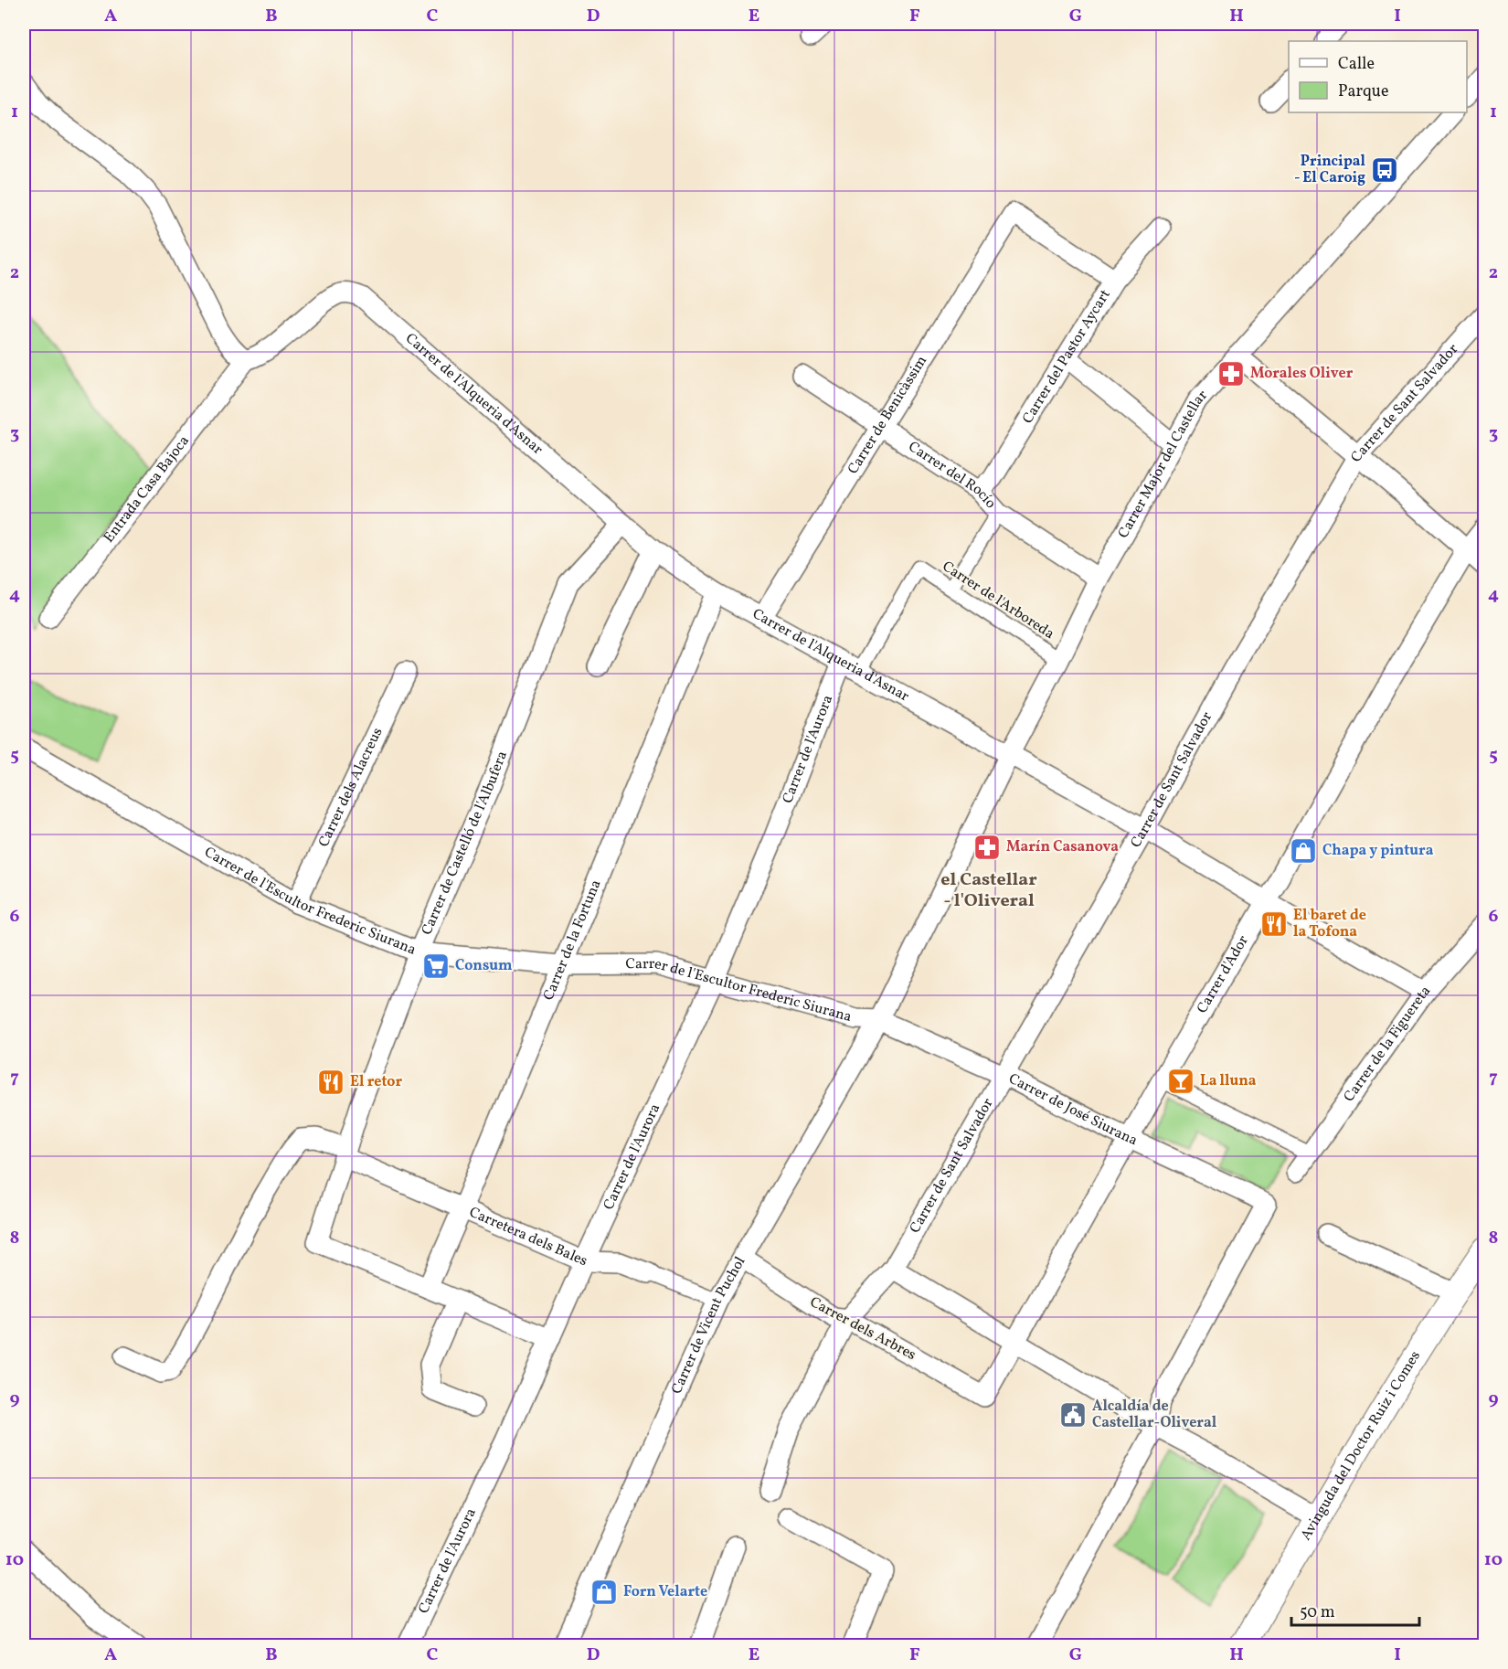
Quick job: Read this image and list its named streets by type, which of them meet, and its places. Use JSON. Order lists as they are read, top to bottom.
{
  "streets": {
    "street": [
      "Carrer del Pastor Aycart",
      "Carrer de l'Alqueria d'Asnar",
      "Carrer de Sant Salvador",
      "Carrer de Benicàssim",
      "Carrer Major del Castellar",
      "Carrer del Rocío",
      "Entrada Casa Bajoca",
      "Carrer de l'Arboreda",
      "Carrer de l'Aurora",
      "Carrer dels Alacreus",
      "Carrer de Castelló de l'Albufera",
      "Carrer de l'Escultor Frederic Siurana",
      "Carrer de la Fortuna",
      "Carrer d'Ador",
      "Carrer de la Figuereta",
      "Carrer de José Siurana",
      "Carretera dels Bales",
      "Carrer de Vicent Puchol",
      "Carrer dels Arbres",
      "Avinguda del Doctor Ruiz i Comes"
    ]
  },
  "crossings": [
    ["Carrer del Pastor Aycart", "Carrer de Benicàssim"],
    ["Carrer del Pastor Aycart", "Carrer del Rocío"],
    ["Carrer de l'Alqueria d'Asnar", "Carrer de Sant Salvador"],
    ["Carrer de l'Alqueria d'Asnar", "Carrer de Benicàssim"],
    ["Carrer de l'Alqueria d'Asnar", "Carrer Major del Castellar"],
    ["Carrer de l'Alqueria d'Asnar", "Entrada Casa Bajoca"],
    ["Carrer de l'Alqueria d'Asnar", "Carrer de l'Arboreda"],
    ["Carrer de l'Alqueria d'Asnar", "Carrer de l'Aurora"],
    ["Carrer de l'Alqueria d'Asnar", "Carrer de Castelló de l'Albufera"],
    ["Carrer de l'Alqueria d'Asnar", "Carrer de la Fortuna"],
    ["Carrer de l'Alqueria d'Asnar", "Carrer d'Ador"],
    ["Carrer de l'Alqueria d'Asnar", "Carrer de la Figuereta"],
    ["Carrer de l'Alqueria d'Asnar", "Carrer de Vicent Puchol"],
    ["Carrer de Sant Salvador", "Carrer de José Siurana"],
    ["Carrer de Sant Salvador", "Carrer dels Arbres"],
    ["Carrer de Benicàssim", "Carrer del Rocío"],
    ["Carrer Major del Castellar", "Carrer del Rocío"],
    ["Carrer Major del Castellar", "Carrer de l'Arboreda"],
    ["Carrer Major del Castellar", "Carrer de Vicent Puchol"],
    ["Carrer de l'Arboreda", "Carrer de l'Aurora"],
    ["Carrer de l'Aurora", "Carrer de l'Escultor Frederic Siurana"],
    ["Carrer de l'Aurora", "Carretera dels Bales"],
    ["Carrer dels Alacreus", "Carrer de l'Escultor Frederic Siurana"],
    ["Carrer de Castelló de l'Albufera", "Carrer de l'Escultor Frederic Siurana"],
    ["Carrer de Castelló de l'Albufera", "Carrer de la Fortuna"],
    ["Carrer de Castelló de l'Albufera", "Carretera dels Bales"],
    ["Carrer de l'Escultor Frederic Siurana", "Carrer de la Fortuna"],
    ["Carrer de l'Escultor Frederic Siurana", "Carrer de José Siurana"],
    ["Carrer de l'Escultor Frederic Siurana", "Carrer de Vicent Puchol"],
    ["Carrer de la Fortuna", "Carretera dels Bales"],
    ["Carrer d'Ador", "Carrer de José Siurana"],
    ["Carrer d'Ador", "Carrer dels Arbres"],
    ["Carrer de José Siurana", "Carrer de Vicent Puchol"],
    ["Carretera dels Bales", "Carrer de Vicent Puchol"],
    ["Carrer de Vicent Puchol", "Carrer dels Arbres"]
  ],
  "districts": ["el Castellar - l'Oliveral"],
  "places": {
    "bus stop": ["Principal - El Caroig"],
    "pharmacy": ["Morales Oliver", "Marín Casanova"],
    "shop": ["Chapa y pintura", "Forn Velarte"],
    "restaurant": ["El baret de la Tofona", "El retor"],
    "supermarket": ["Consum"],
    "bar": ["La lluna"],
    "public building": ["Alcaldía de Castellar-Oliveral"]
  },
  "legend": ["Calle", "Parque"],
  "scale_bar": "50 m",
  "grid": {
    "columns": [
      "A",
      "B",
      "C",
      "D",
      "E",
      "F",
      "G",
      "H",
      "I"
    ],
    "rows": [
      "1",
      "2",
      "3",
      "4",
      "5",
      "6",
      "7",
      "8",
      "9",
      "10"
    ]
  }
}
